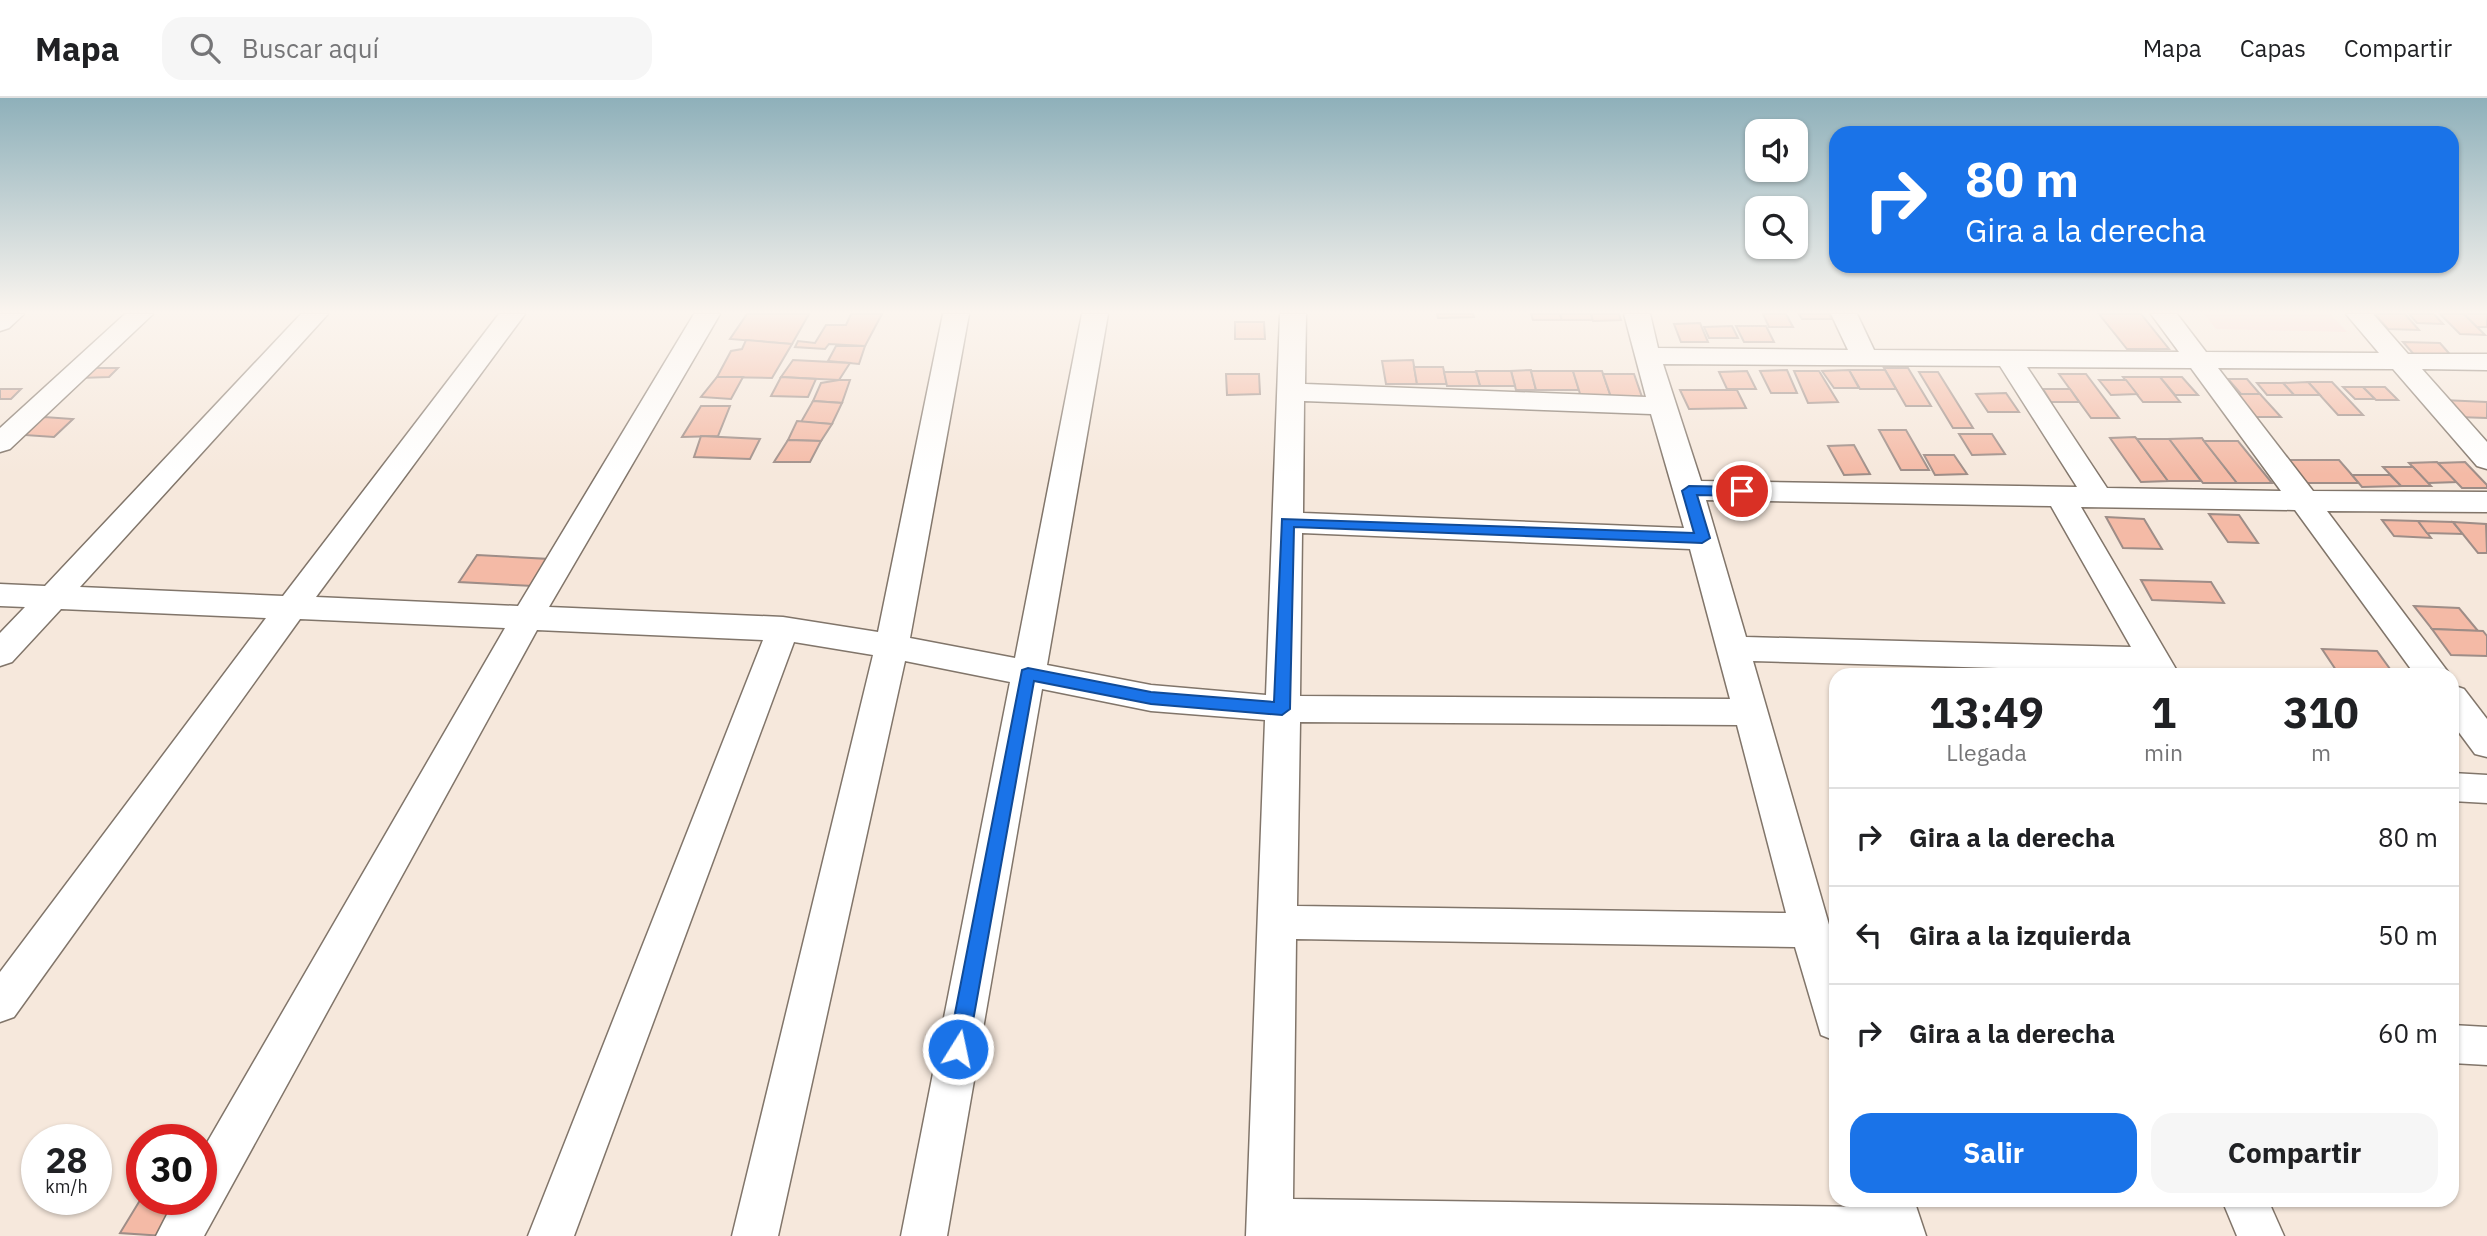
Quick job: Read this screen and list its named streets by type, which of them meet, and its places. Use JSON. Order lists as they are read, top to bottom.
{
  "page": {
    "header": "Mapa",
    "search": "Buscar aquí",
    "nav": ["Mapa", "Capas", "Compartir"],
    "turn": ["80 m", "Gira a la derecha"],
    "eta": [
      "13:49",
      "Llegada",
      "1",
      "min",
      "310",
      "m"
    ],
    "list": [
      {
        "name": "Gira a la derecha",
        "value": "80 m"
      },
      {
        "name": "Gira a la izquierda",
        "value": "50 m"
      },
      {
        "name": "Gira a la derecha",
        "value": "60 m"
      }
    ],
    "buttons": ["Salir", "Compartir"],
    "speed": "28 km/h",
    "limit": "30"
  }
}
